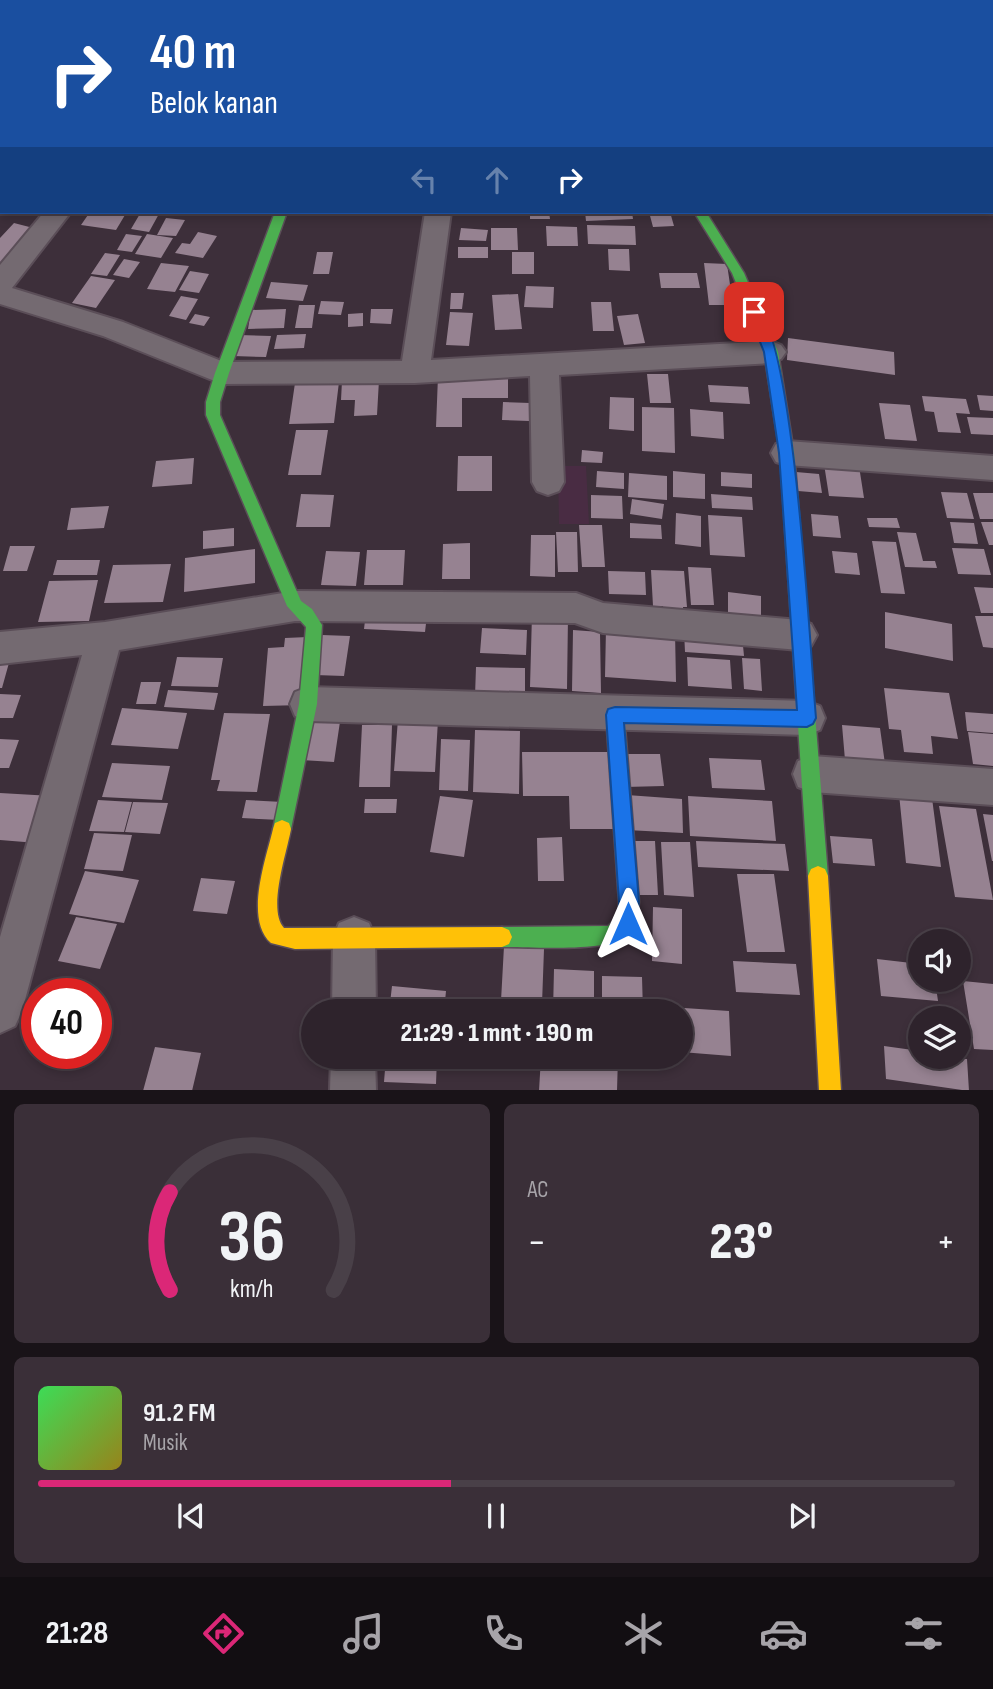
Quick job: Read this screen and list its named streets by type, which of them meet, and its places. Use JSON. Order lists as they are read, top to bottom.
{
  "page": {
    "turn": ["40 m", "Belok kanan"],
    "limit": "40",
    "trip": "21:29 · 1 mnt · 190 m",
    "tile": "AC",
    "heat": ["−", "23°", "+"],
    "song": ["91.2 FM", "Musik"],
    "tabs": "21:28",
    "gauge": ["36", "km/h"]
  }
}
